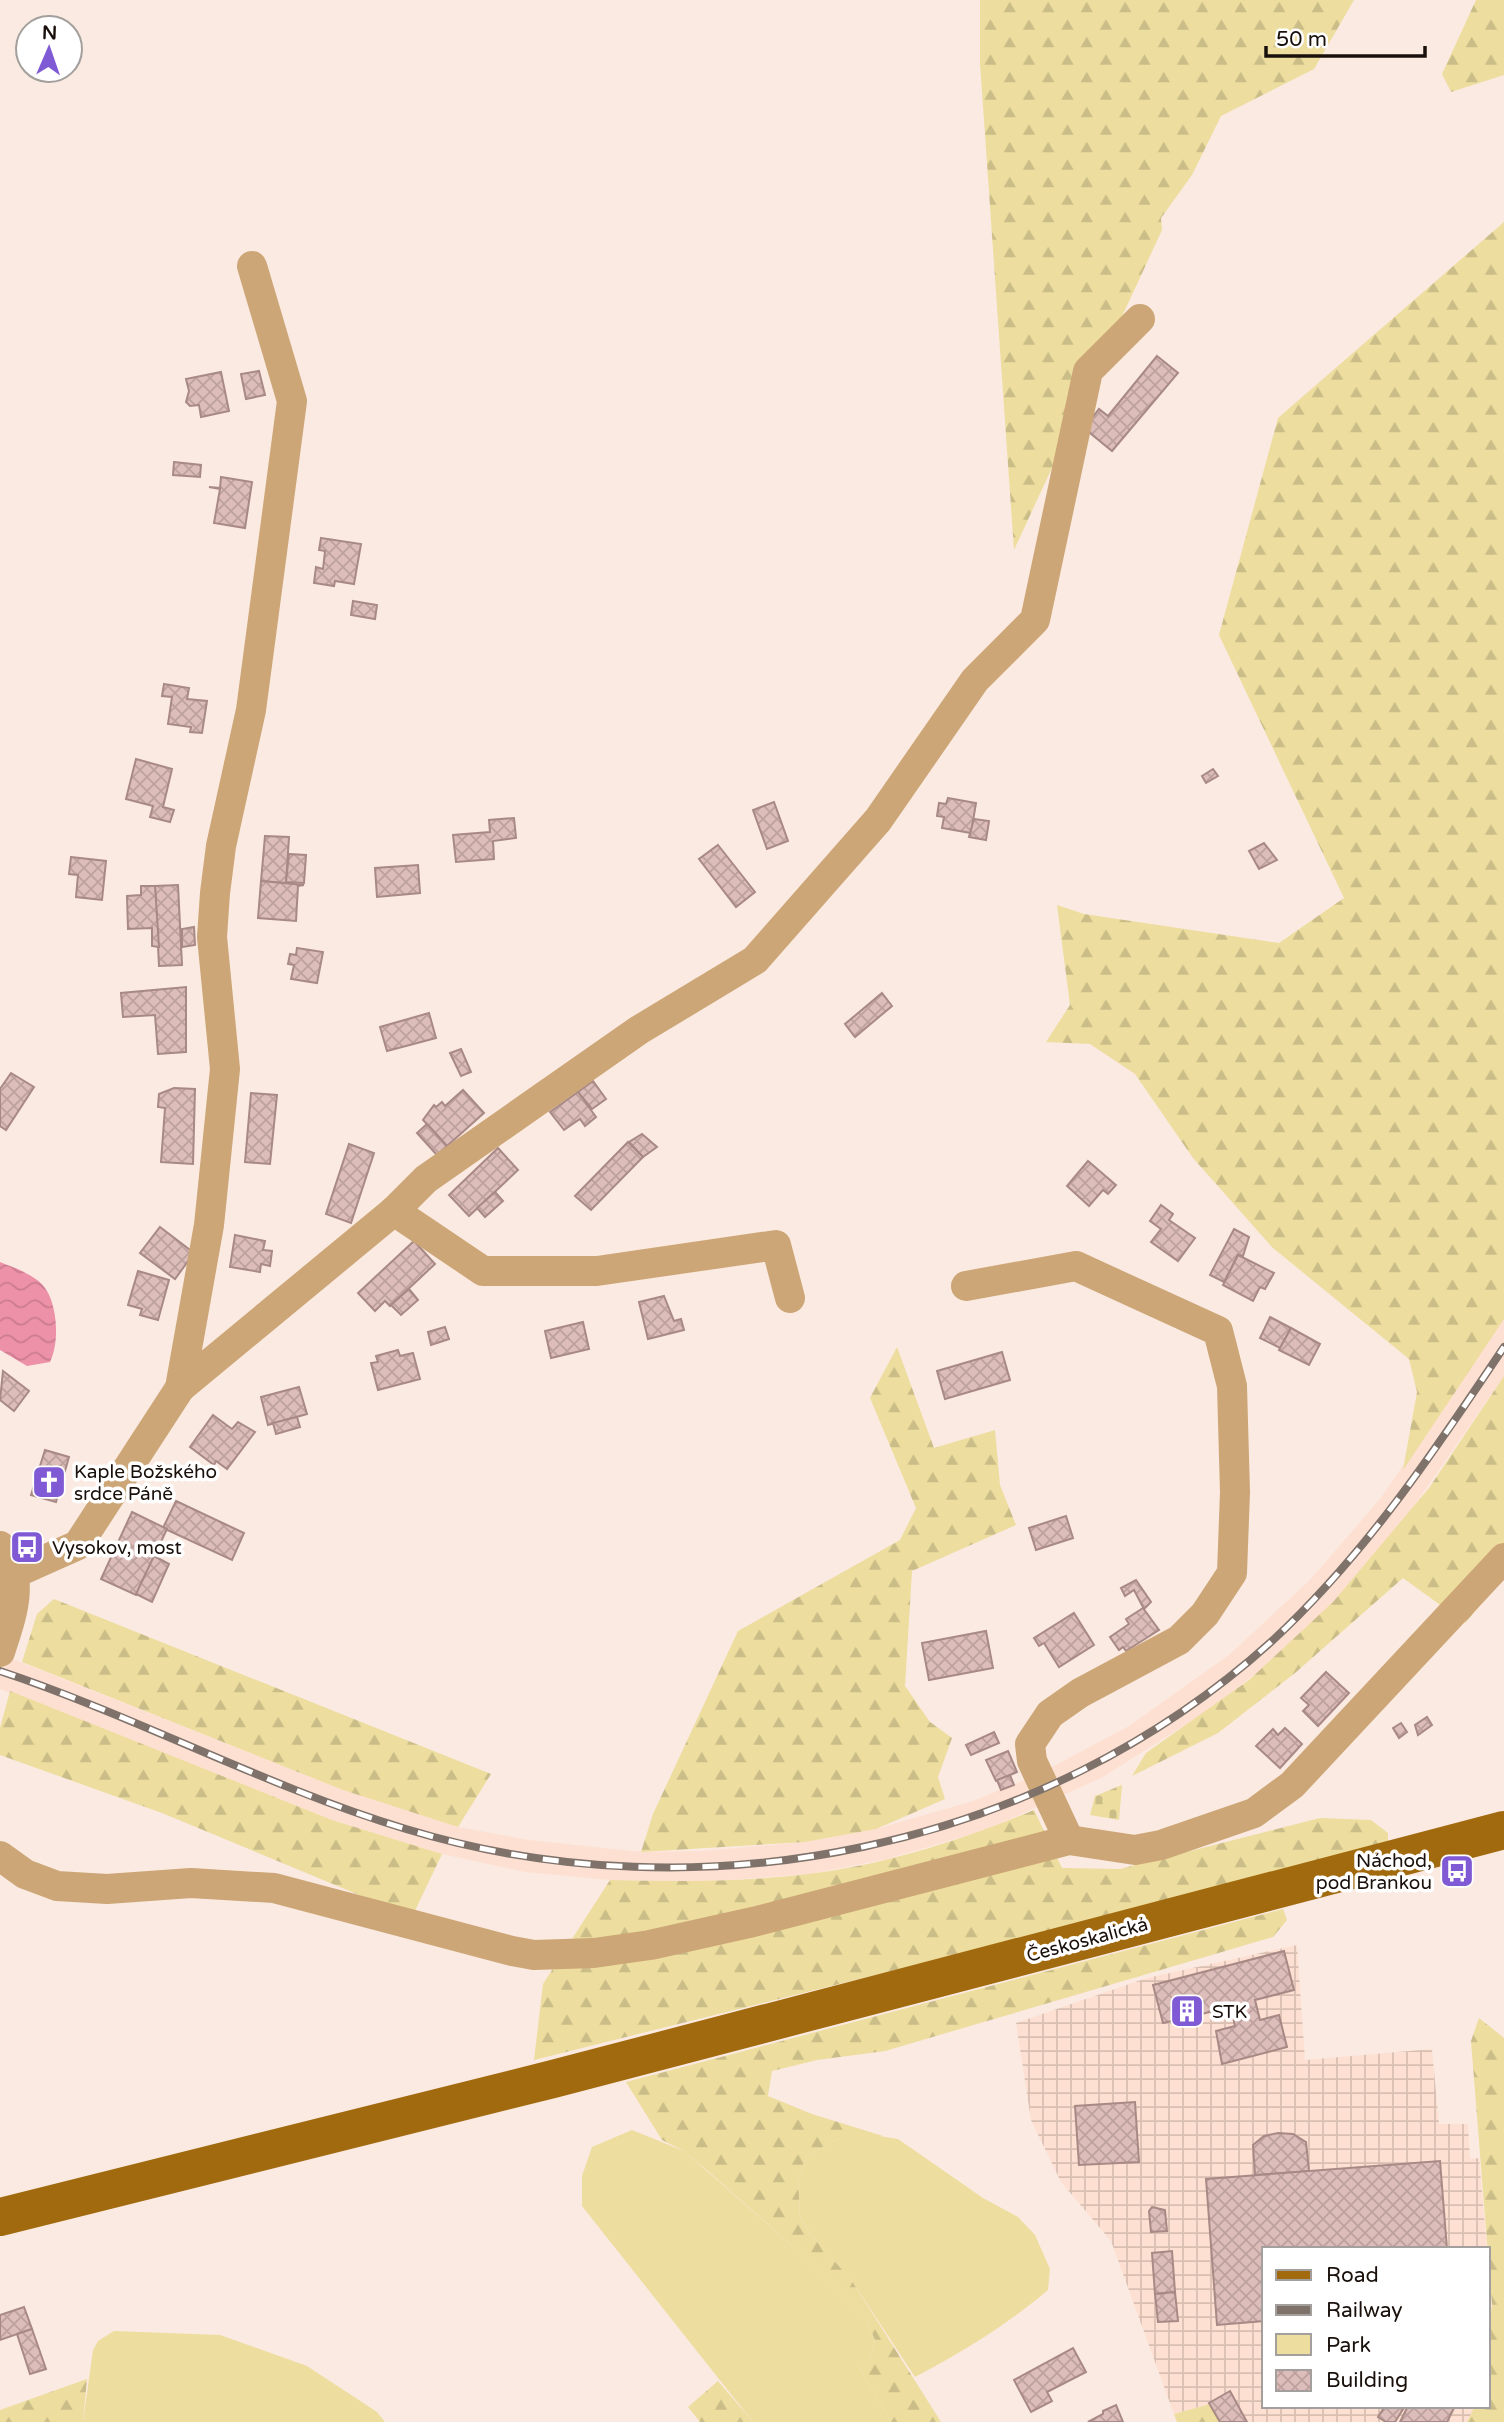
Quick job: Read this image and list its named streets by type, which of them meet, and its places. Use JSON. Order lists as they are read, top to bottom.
{
  "streets": {
    "main road": ["Českoskalická"]
  },
  "places": {
    "church": ["Kaple Božského srdce Páně"],
    "bus stop": ["Vysokov, most", "Náchod, pod Brankou"],
    "building": ["STK"]
  },
  "legend": [
    "Road",
    "Railway",
    "Park",
    "Building"
  ],
  "scale_bar": "50 m",
  "north": "top"
}
